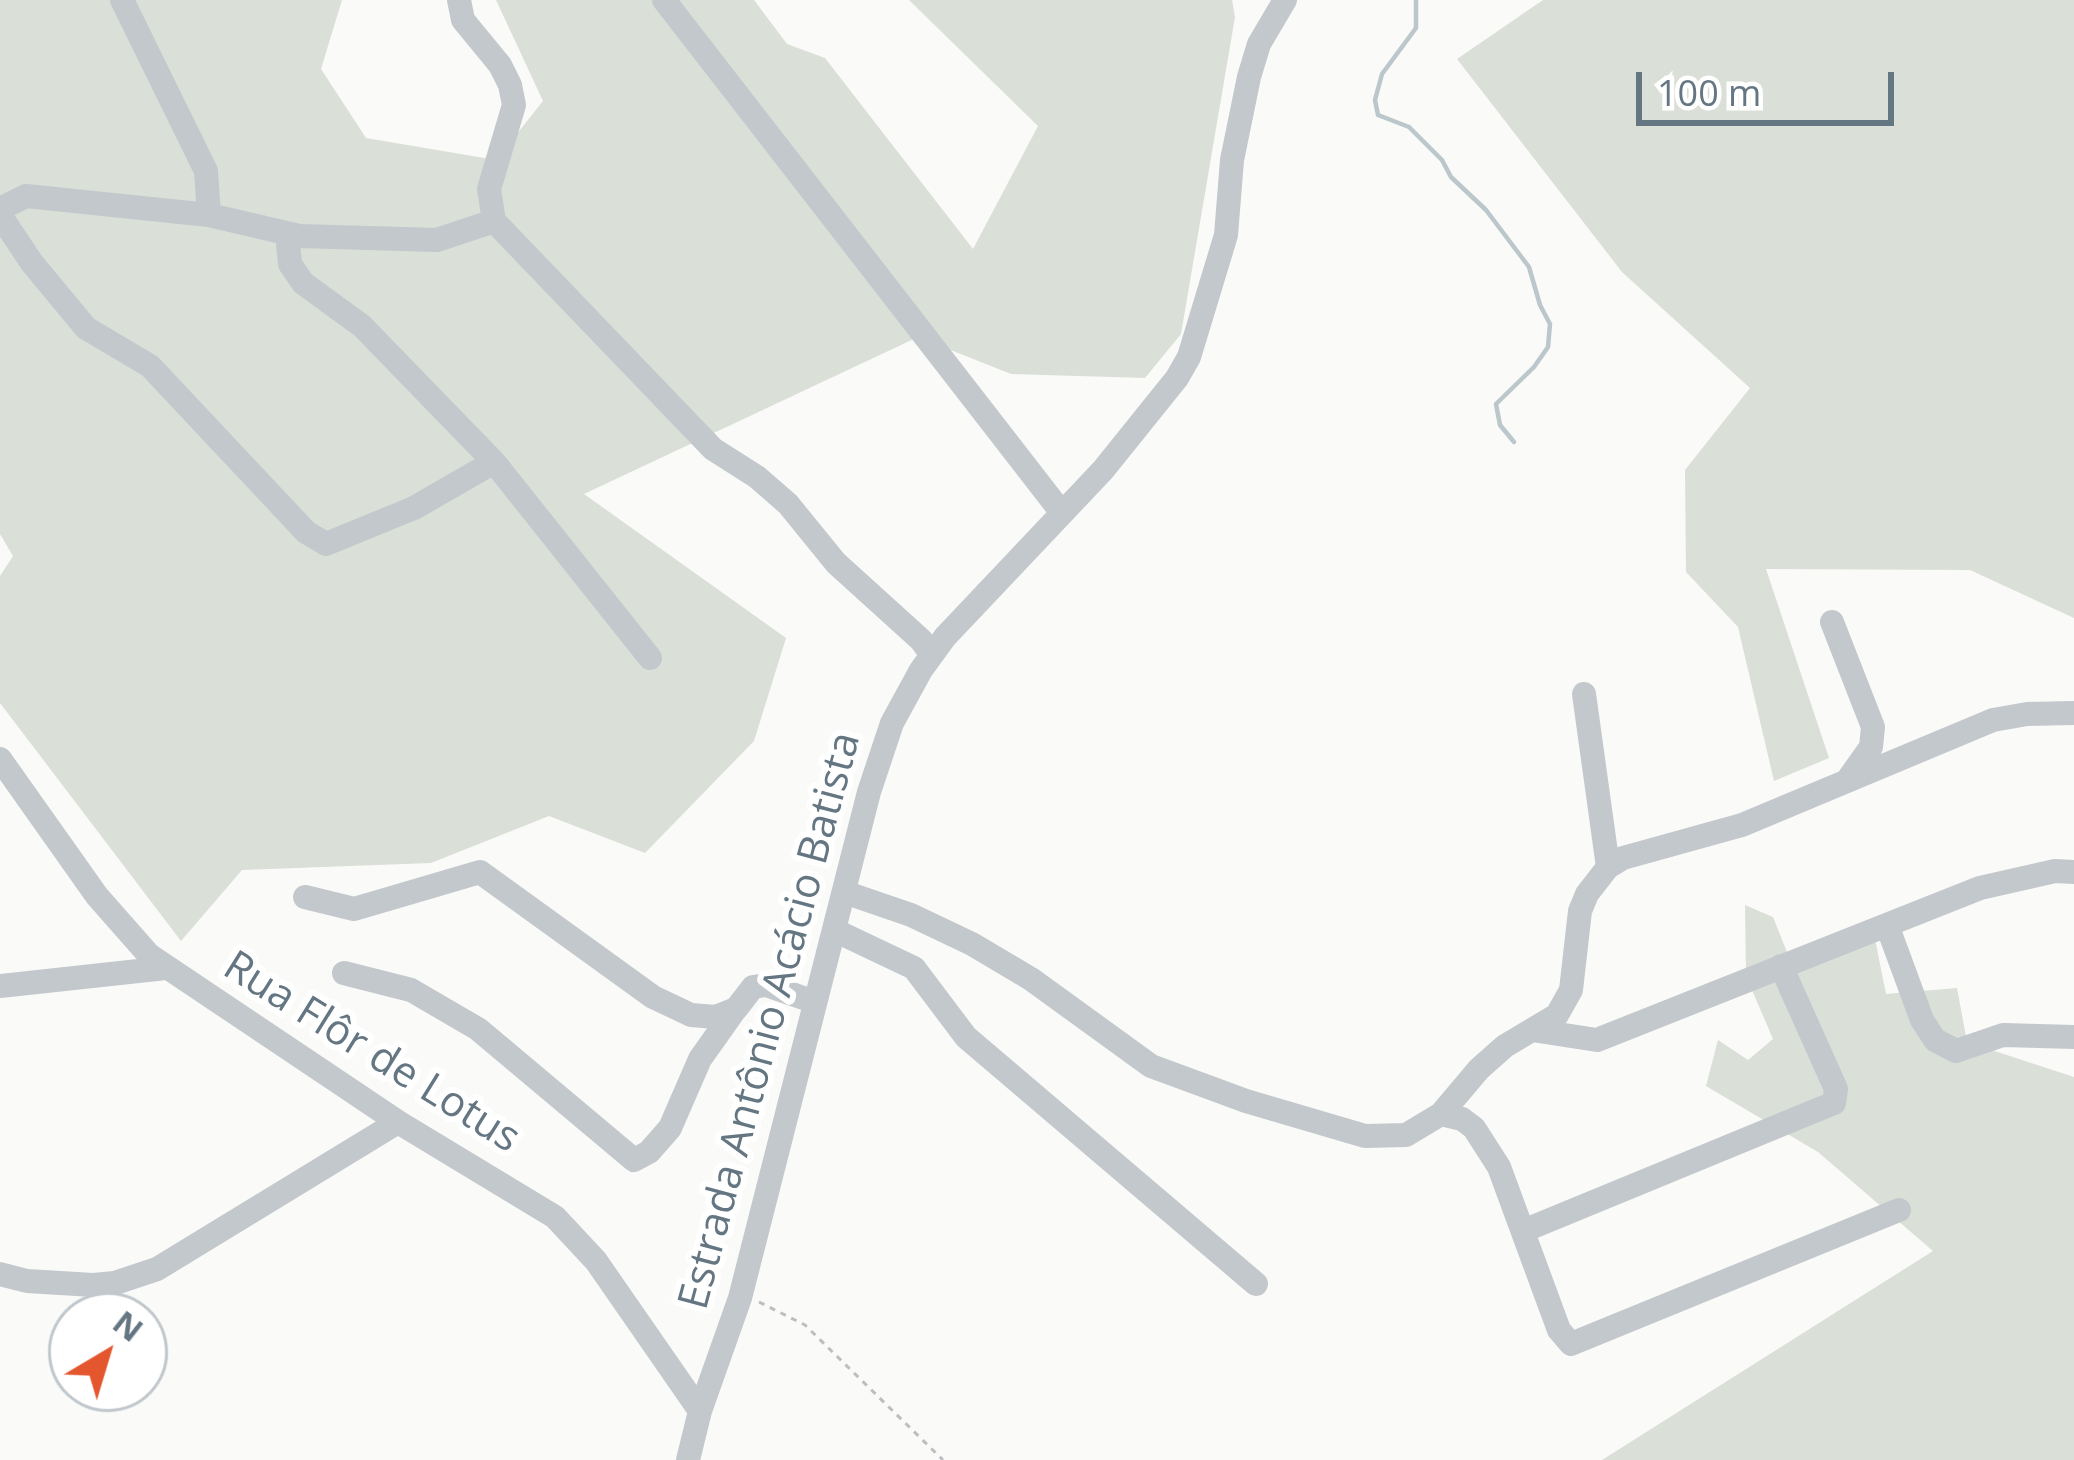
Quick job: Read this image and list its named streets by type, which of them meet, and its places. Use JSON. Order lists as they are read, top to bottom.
{
  "streets": {
    "street": ["Estrada Antônio Acácio Batista", "Rua Flôr de Lotus"]
  },
  "crossings": [
    ["Estrada Antônio Acácio Batista", "Rua Flôr de Lotus"]
  ],
  "scale_bar": "100 m",
  "north": "top right"
}
